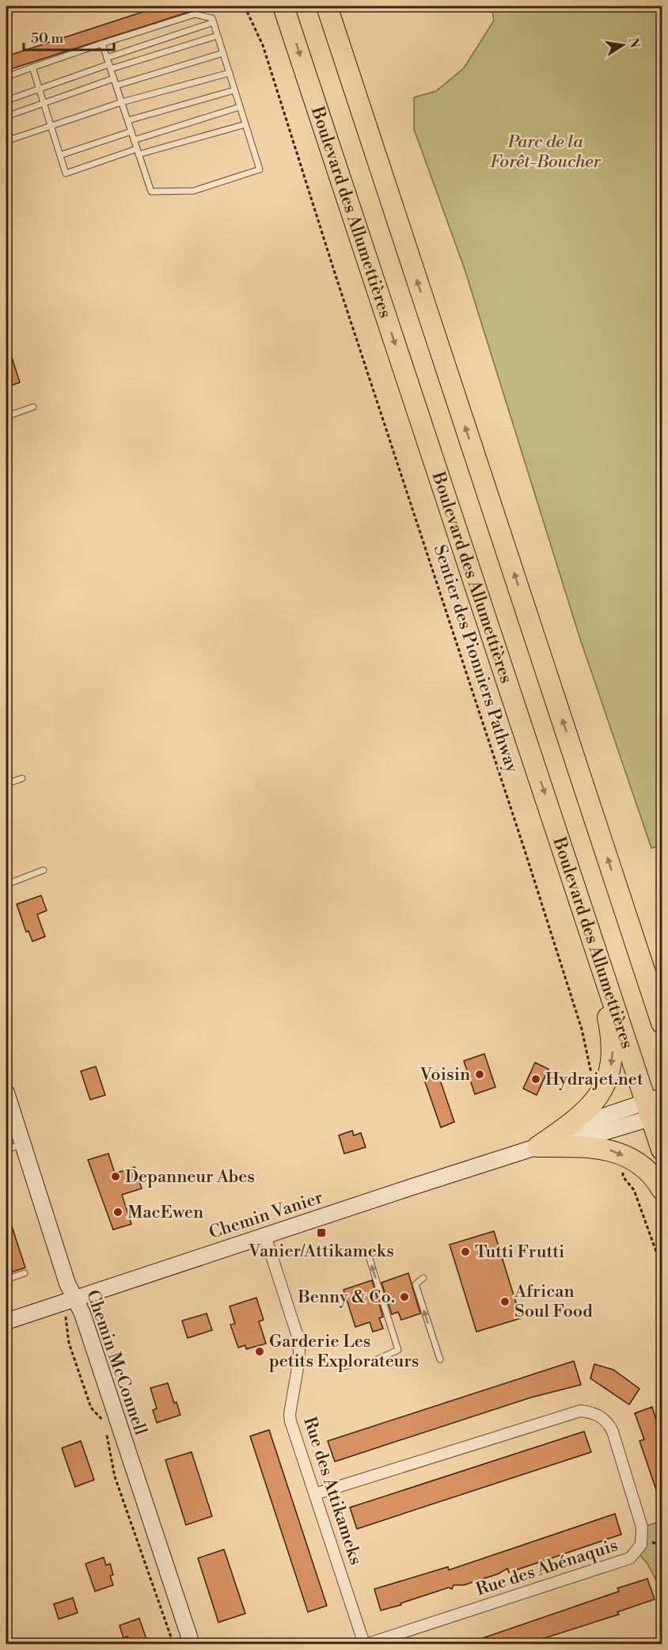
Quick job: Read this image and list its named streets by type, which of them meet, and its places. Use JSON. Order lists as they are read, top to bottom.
{
  "streets": {
    "highway": ["Boulevard des Allumettières"],
    "main road": ["Chemin Vanier", "Chemin McConnell"],
    "street": ["Rue des Attikameks", "Rue des Abénaquis"],
    "path": ["Sentier des Pionniers Pathway"]
  },
  "crossings": [
    ["Boulevard des Allumettières", "Chemin Vanier"],
    ["Chemin Vanier", "Chemin McConnell"],
    ["Chemin Vanier", "Rue des Attikameks"],
    ["Rue des Attikameks", "Rue des Abénaquis"]
  ],
  "parks": ["Parc de la Forêt-Boucher"],
  "places": {
    "other": [
      "Voisin",
      "Hydrajet.net",
      "Depanneur Abes",
      "MacEwen",
      "Tutti Frutti",
      "Benny & Co.",
      "African Soul Food",
      "Garderie Les petits Explorateurs"
    ],
    "transit": ["Vanier/Attikameks"]
  },
  "scale_bar": "50 m",
  "north": "right"
}
